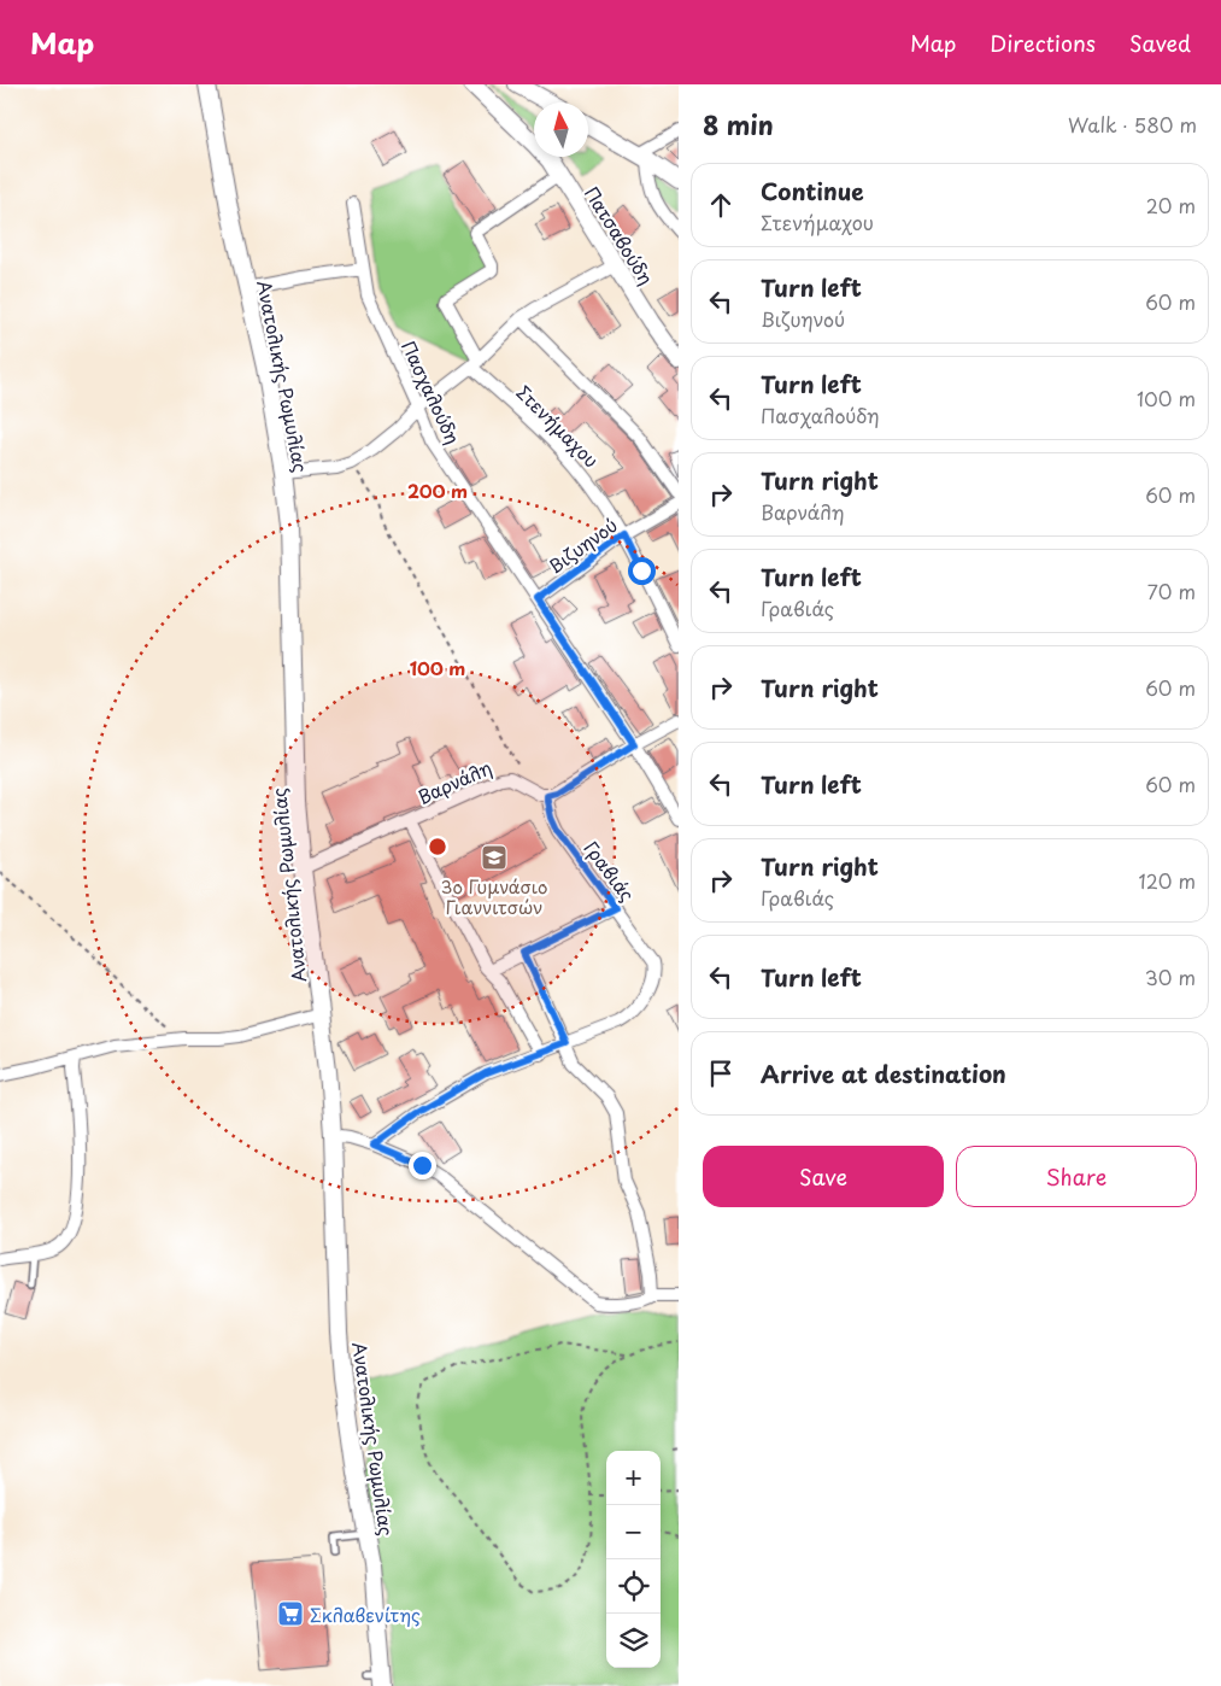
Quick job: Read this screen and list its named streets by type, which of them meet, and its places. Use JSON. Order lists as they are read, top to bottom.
{
  "streets": {
    "street": [
      "Πατσαβούδη",
      "Ανατολικής Ρωμυλίας",
      "Πασχαλούδη",
      "Στενήμαχου",
      "Βιζυηνού",
      "Βαρνάλη",
      "Γραβιάς"
    ]
  },
  "crossings": [
    ["Πατσαβούδη", "Στενήμαχου"],
    ["Ανατολικής Ρωμυλίας", "Βαρνάλη"],
    ["Πασχαλούδη", "Βιζυηνού"],
    ["Στενήμαχου", "Βιζυηνού"],
    ["Βαρνάλη", "Γραβιάς"]
  ],
  "places": {
    "school or university": ["3ο Γυμνάσιο Γιαννιτσών"],
    "supermarket": ["Σκλαβενίτης"]
  },
  "north": "top",
  "page": {
    "header": "Map",
    "nav": ["Map", "Directions", "Saved"],
    "heading": ["8 min", "Walk · 580 m"],
    "list": [
      ["Continue", "Στενήμαχου", "20 m"],
      ["Turn left", "Βιζυηνού", "60 m"],
      ["Turn left", "Πασχαλούδη", "100 m"],
      ["Turn right", "Βαρνάλη", "60 m"],
      ["Turn left", "Γραβιάς", "70 m"],
      ["Turn right", "60 m"],
      ["Turn left", "60 m"],
      ["Turn right", "Γραβιάς", "120 m"],
      ["Turn left", "30 m"],
      "Arrive at destination"
    ],
    "buttons": ["Save", "Share"],
    "map_buttons": ["+", "−"]
  },
  "rings": ["200 m", "100 m"]
}
